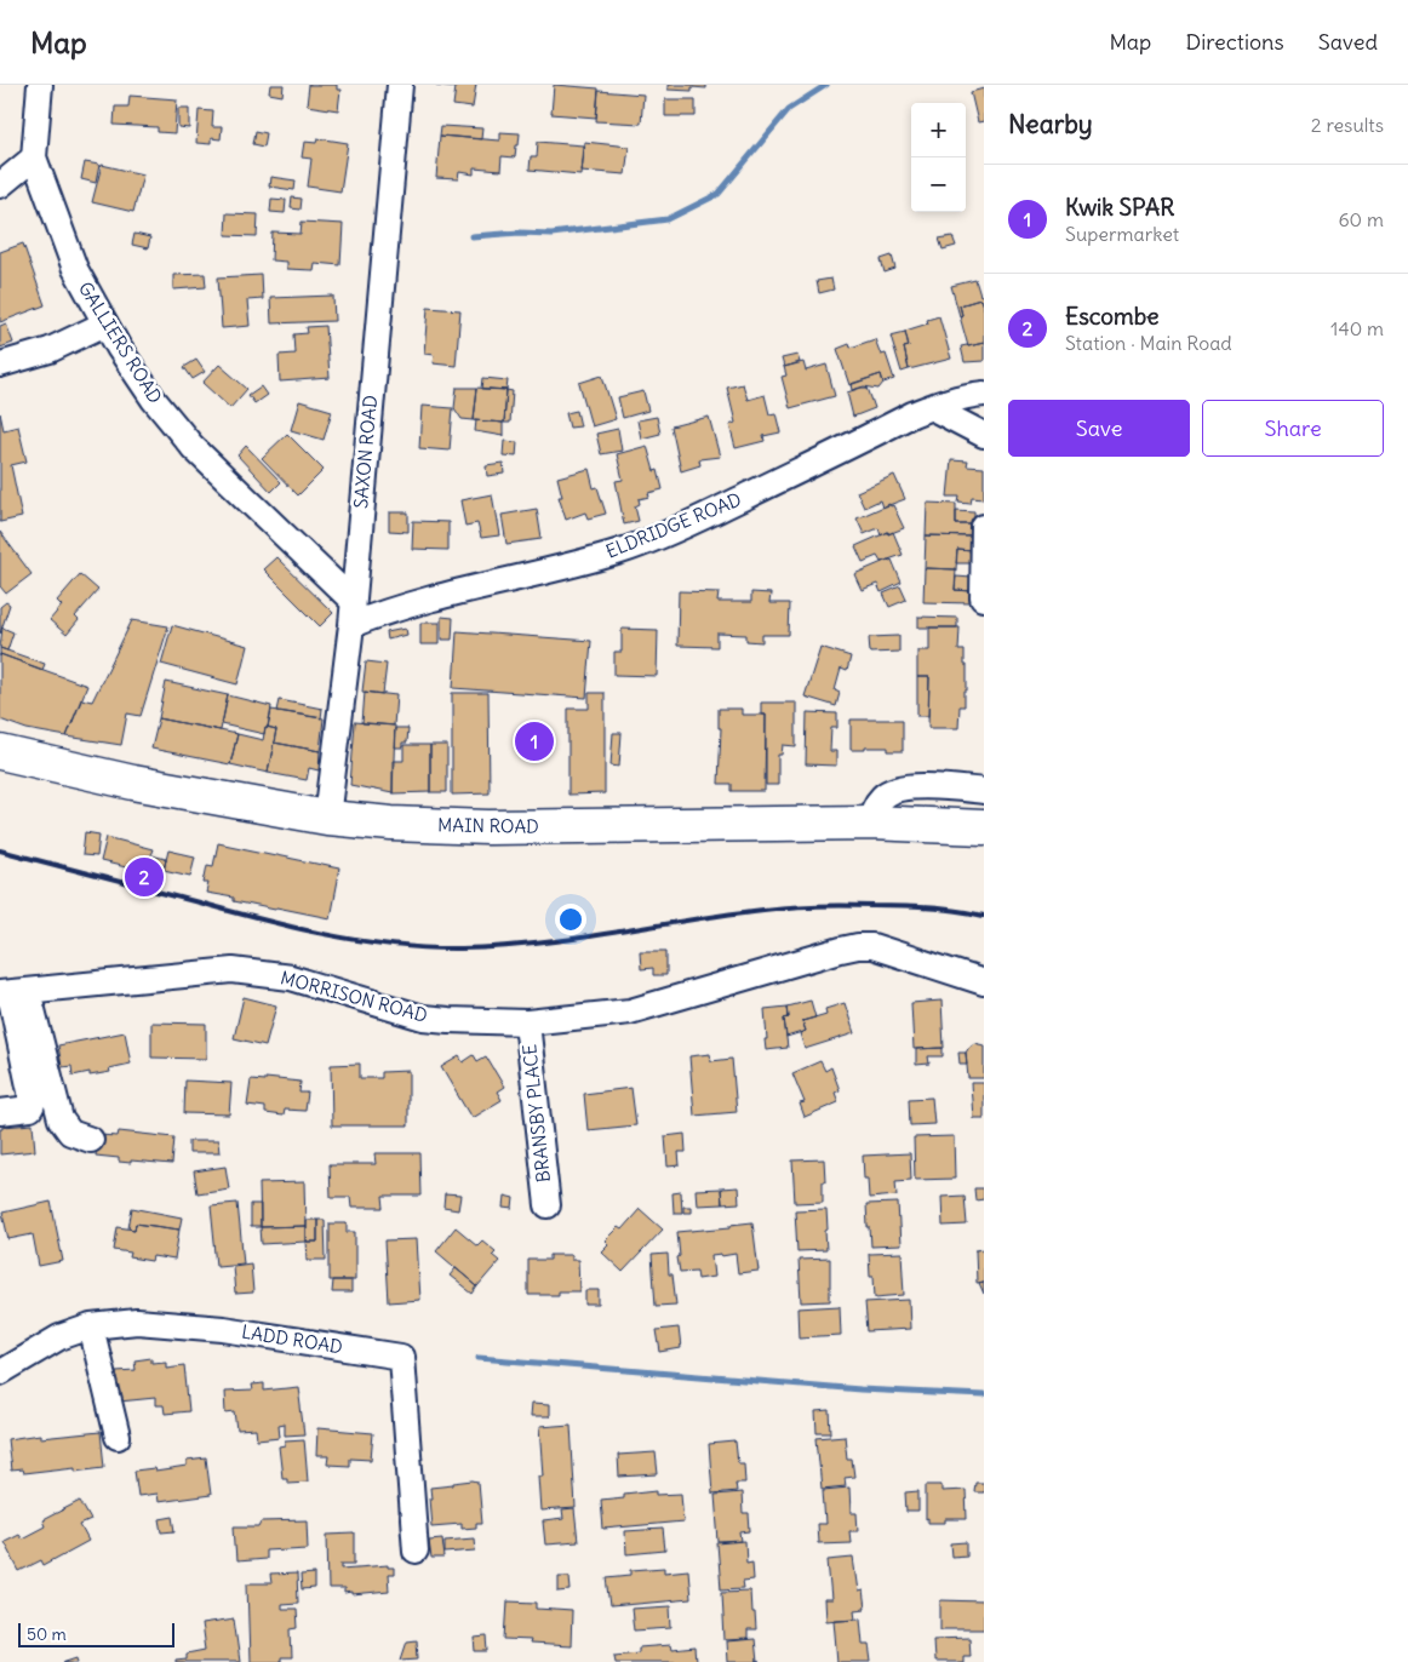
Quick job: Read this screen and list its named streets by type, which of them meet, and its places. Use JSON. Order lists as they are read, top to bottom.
{
  "streets": {
    "main road": ["MAIN ROAD"],
    "street": [
      "GALLIERS ROAD",
      "SAXON ROAD",
      "ELDRIDGE ROAD",
      "MORRISON ROAD",
      "BRANSBY PLACE",
      "LADD ROAD"
    ]
  },
  "crossings": [
    ["GALLIERS ROAD", "SAXON ROAD"],
    ["GALLIERS ROAD", "ELDRIDGE ROAD"],
    ["SAXON ROAD", "ELDRIDGE ROAD"],
    ["SAXON ROAD", "MAIN ROAD"],
    ["MORRISON ROAD", "BRANSBY PLACE"]
  ],
  "scale_bar": "50 m",
  "page": {
    "header": "Map",
    "nav": ["Map", "Directions", "Saved"],
    "heading": ["Nearby", "2 results"],
    "map_buttons": ["+", "−"],
    "list": [
      {
        "mark": "1",
        "name": "Kwik SPAR",
        "note": "Supermarket",
        "value": "60 m"
      },
      {
        "mark": "2",
        "name": "Escombe",
        "note": "Station · Main Road",
        "value": "140 m"
      }
    ],
    "buttons": ["Save", "Share"],
    "pins": ["1", "2"],
    "scale": "50 m"
  }
}
